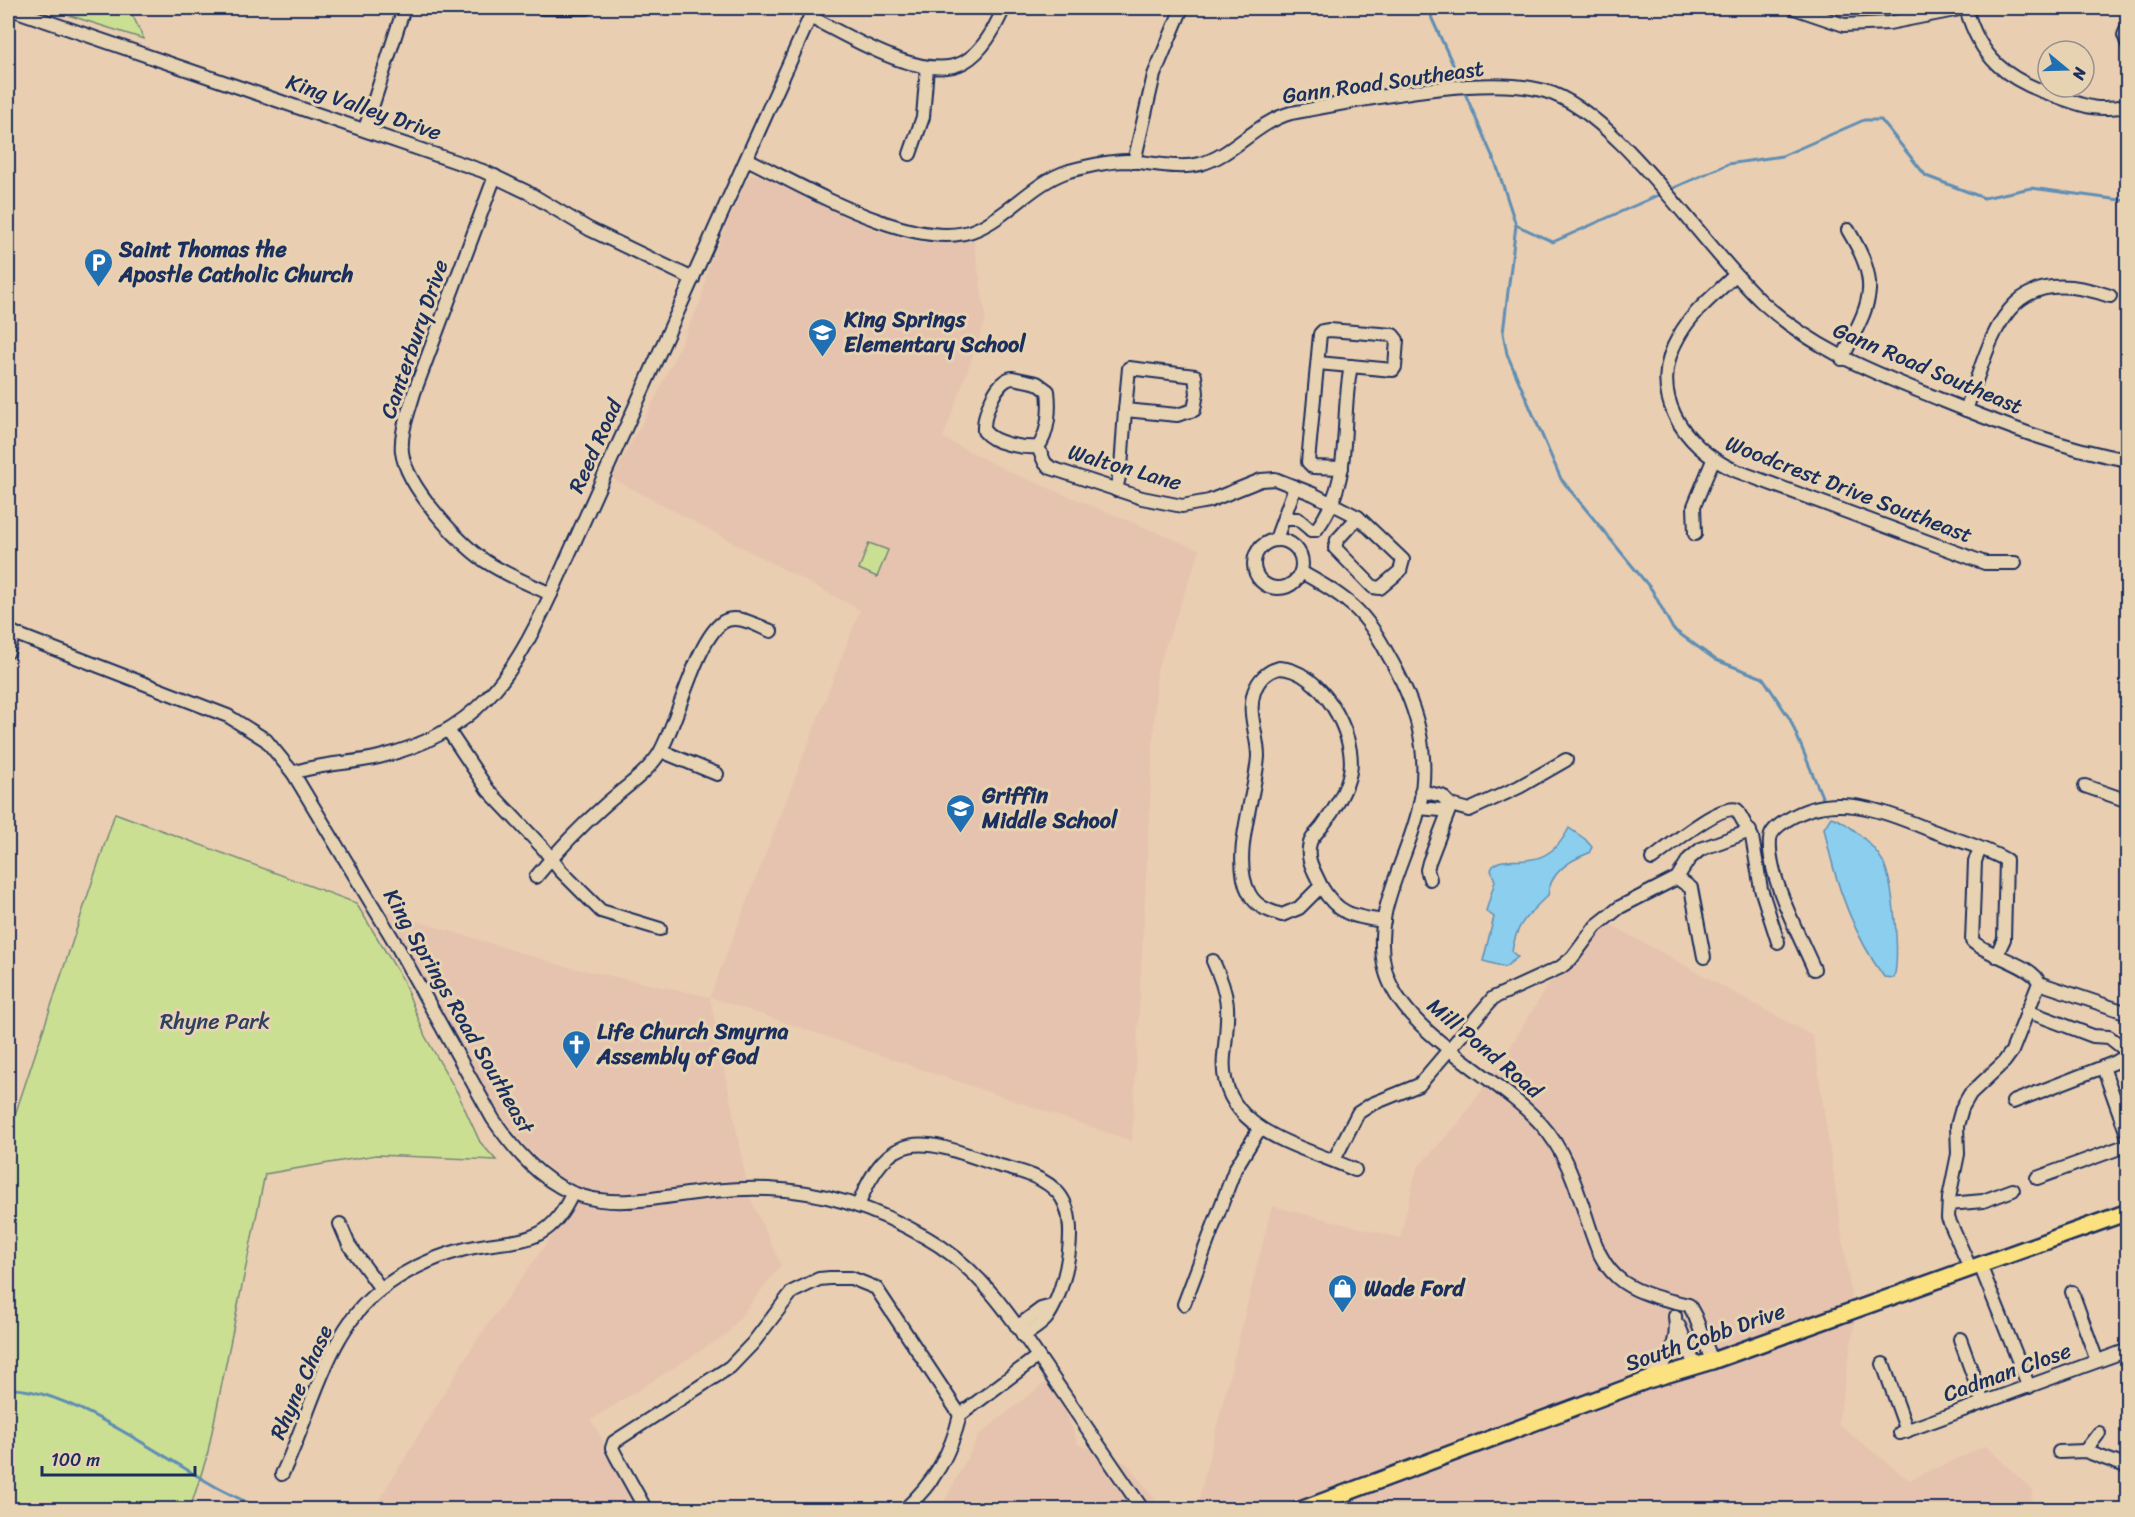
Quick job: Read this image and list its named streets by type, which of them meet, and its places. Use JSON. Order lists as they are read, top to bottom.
{
  "streets": {
    "main road": ["South Cobb Drive"],
    "street": [
      "Gann Road Southeast",
      "King Valley Drive",
      "Canterbury Drive",
      "Reed Road",
      "Walton Lane",
      "Woodcrest Drive Southeast",
      "King Springs Road Southeast",
      "Mill Pond Road",
      "Cadman Close",
      "Rhyne Chase"
    ]
  },
  "crossings": [
    ["Gann Road Southeast", "Reed Road"],
    ["Gann Road Southeast", "Woodcrest Drive Southeast"],
    ["King Valley Drive", "Canterbury Drive"],
    ["King Valley Drive", "Reed Road"],
    ["Canterbury Drive", "Reed Road"],
    ["Reed Road", "King Springs Road Southeast"],
    ["King Springs Road Southeast", "Rhyne Chase"],
    ["Mill Pond Road", "South Cobb Drive"]
  ],
  "parks": ["Rhyne Park"],
  "places": {
    "parking": ["Saint Thomas the Apostle Catholic Church"],
    "school or university": ["King Springs Elementary School", "Griffin Middle School"],
    "church": ["Life Church Smyrna Assembly of God"],
    "shop": ["Wade Ford"]
  },
  "scale_bar": "100 m",
  "north": "right"
}
